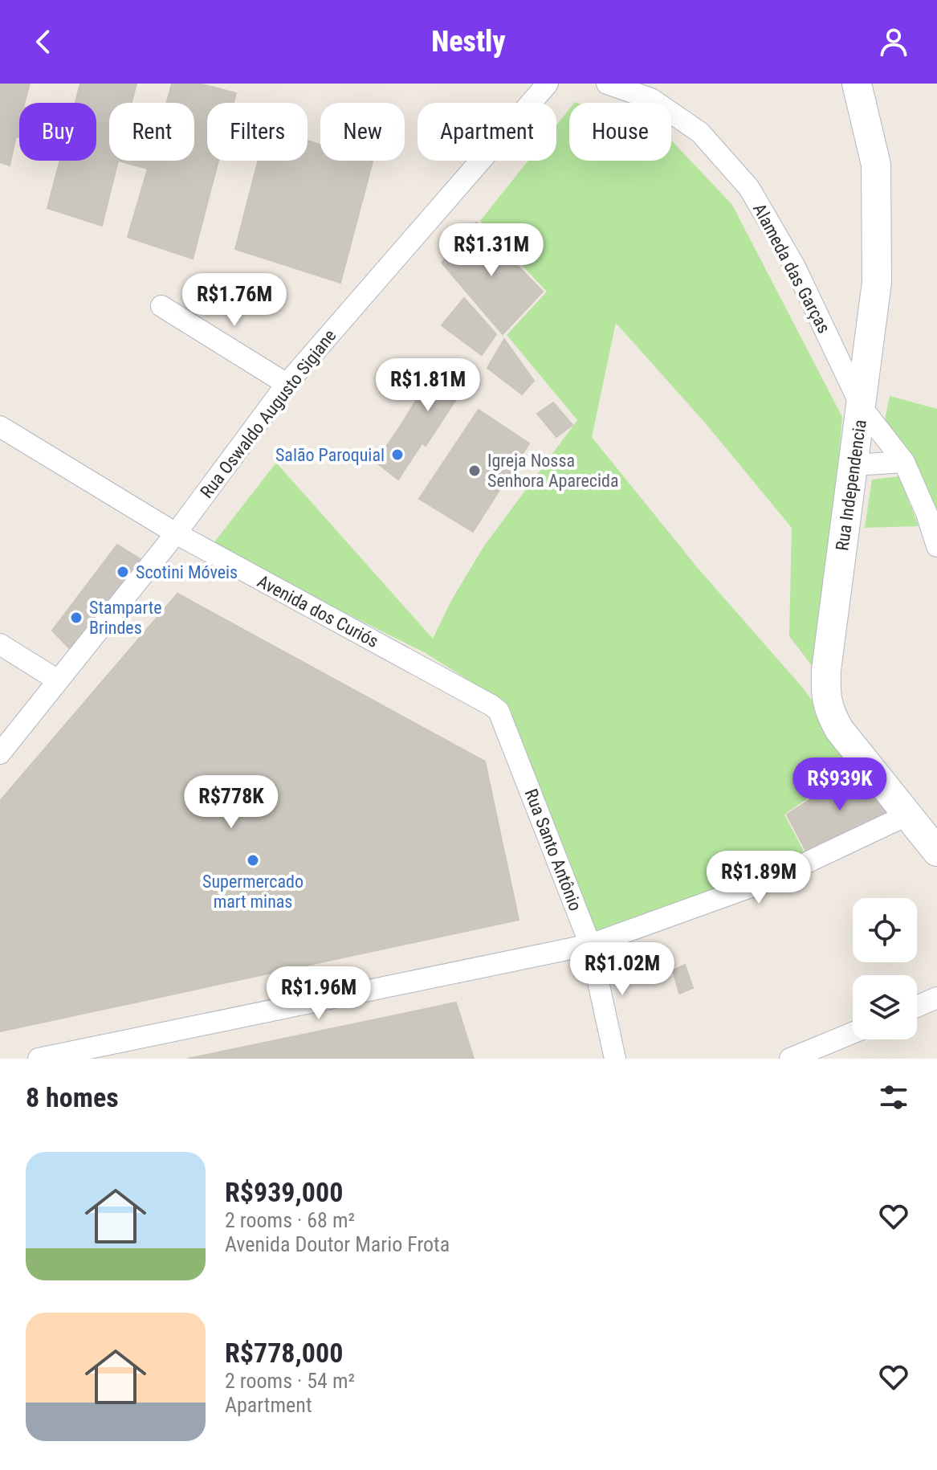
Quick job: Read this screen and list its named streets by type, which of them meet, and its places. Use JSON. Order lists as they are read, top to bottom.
{
  "streets": {
    "street": [
      "Alameda das Garças",
      "Rua Oswaldo Augusto Sigiane",
      "Rua Independencia",
      "Avenida dos Curiós",
      "Rua Santo Antônio"
    ]
  },
  "crossings": [
    ["Alameda das Garças", "Rua Independencia"],
    ["Rua Oswaldo Augusto Sigiane", "Avenida dos Curiós"],
    ["Avenida dos Curiós", "Rua Santo Antônio"]
  ],
  "places": [
    "Salão Paroquial",
    "Igreja Nossa Senhora Aparecida",
    "Scotini Móveis",
    "Stamparte Brindes",
    "Supermercado mart minas"
  ],
  "page": {
    "header": "Nestly",
    "chip": [
      "Buy",
      "Rent",
      "Filters",
      "New",
      "Apartment",
      "House"
    ],
    "price": [
      "R$1.31M",
      "R$1.76M",
      "R$1.81M",
      "R$939K",
      "R$778K",
      "R$1.89M",
      "R$1.02M",
      "R$1.96M"
    ],
    "heading": "8 homes",
    "list": [
      {
        "name": "R$939,000",
        "note": "2 rooms · 68 m² · Avenida Doutor Mario Frota"
      },
      {
        "name": "R$778,000",
        "note": "2 rooms · 54 m² · Apartment"
      }
    ]
  }
}
